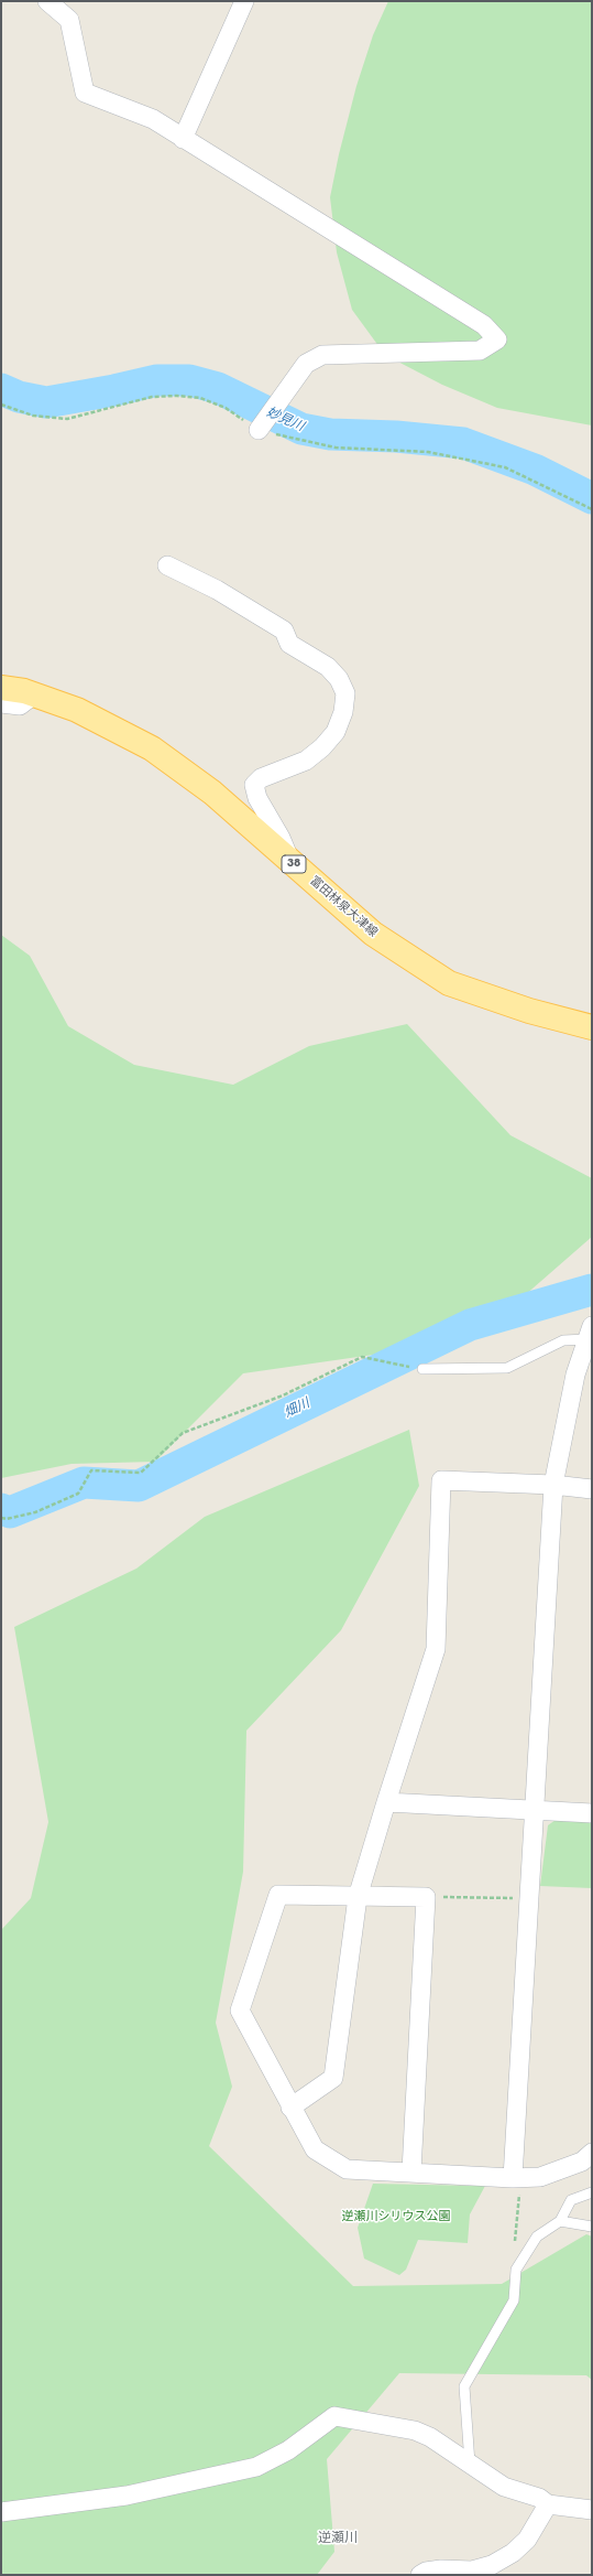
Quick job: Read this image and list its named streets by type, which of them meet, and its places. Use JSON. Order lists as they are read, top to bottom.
{
  "streets": {
    "main road": ["38", "富田林泉大津線"]
  },
  "districts": ["逆瀬川"],
  "water": ["妙見川", "畑川"],
  "parks": ["逆瀬川シリウス公園"]
}
